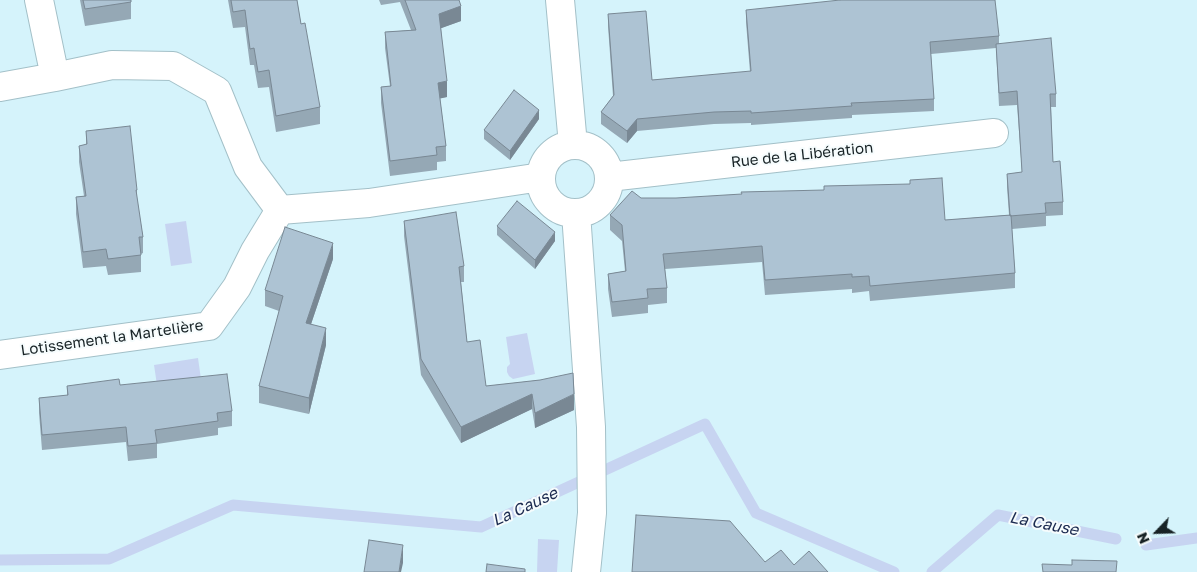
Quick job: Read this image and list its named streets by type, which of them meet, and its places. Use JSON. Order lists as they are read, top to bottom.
{
  "streets": {
    "street": ["Rue de la Libération", "Lotissement la Martelière"]
  },
  "water": ["La Cause"],
  "north": "bottom left"
}
